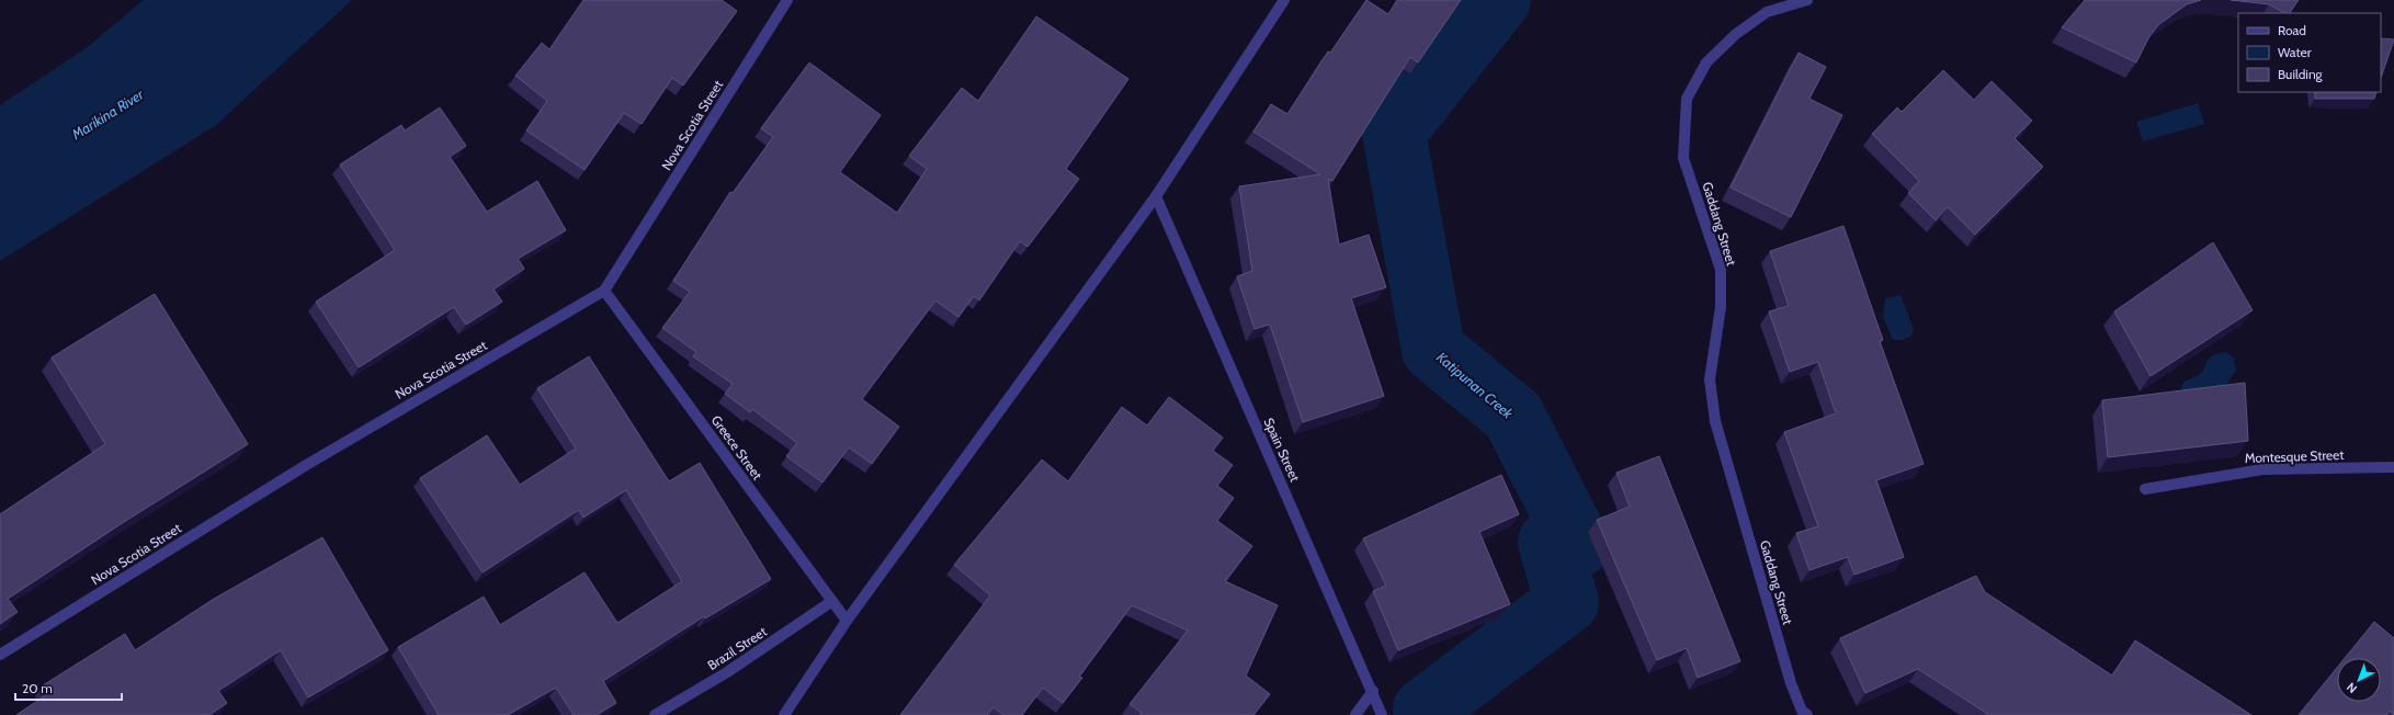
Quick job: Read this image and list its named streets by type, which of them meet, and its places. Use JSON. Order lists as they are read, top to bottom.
{
  "streets": {
    "street": [
      "Nova Scotia Street",
      "Gaddang Street",
      "Greece Street",
      "Spain Street",
      "Montesque Street",
      "Brazil Street"
    ]
  },
  "crossings": [
    ["Nova Scotia Street", "Greece Street"],
    ["Greece Street", "Brazil Street"]
  ],
  "water": ["Marikina River", "Katipunan Creek"],
  "legend": ["Road", "Water", "Building"],
  "scale_bar": "20 m",
  "north": "bottom left"
}
